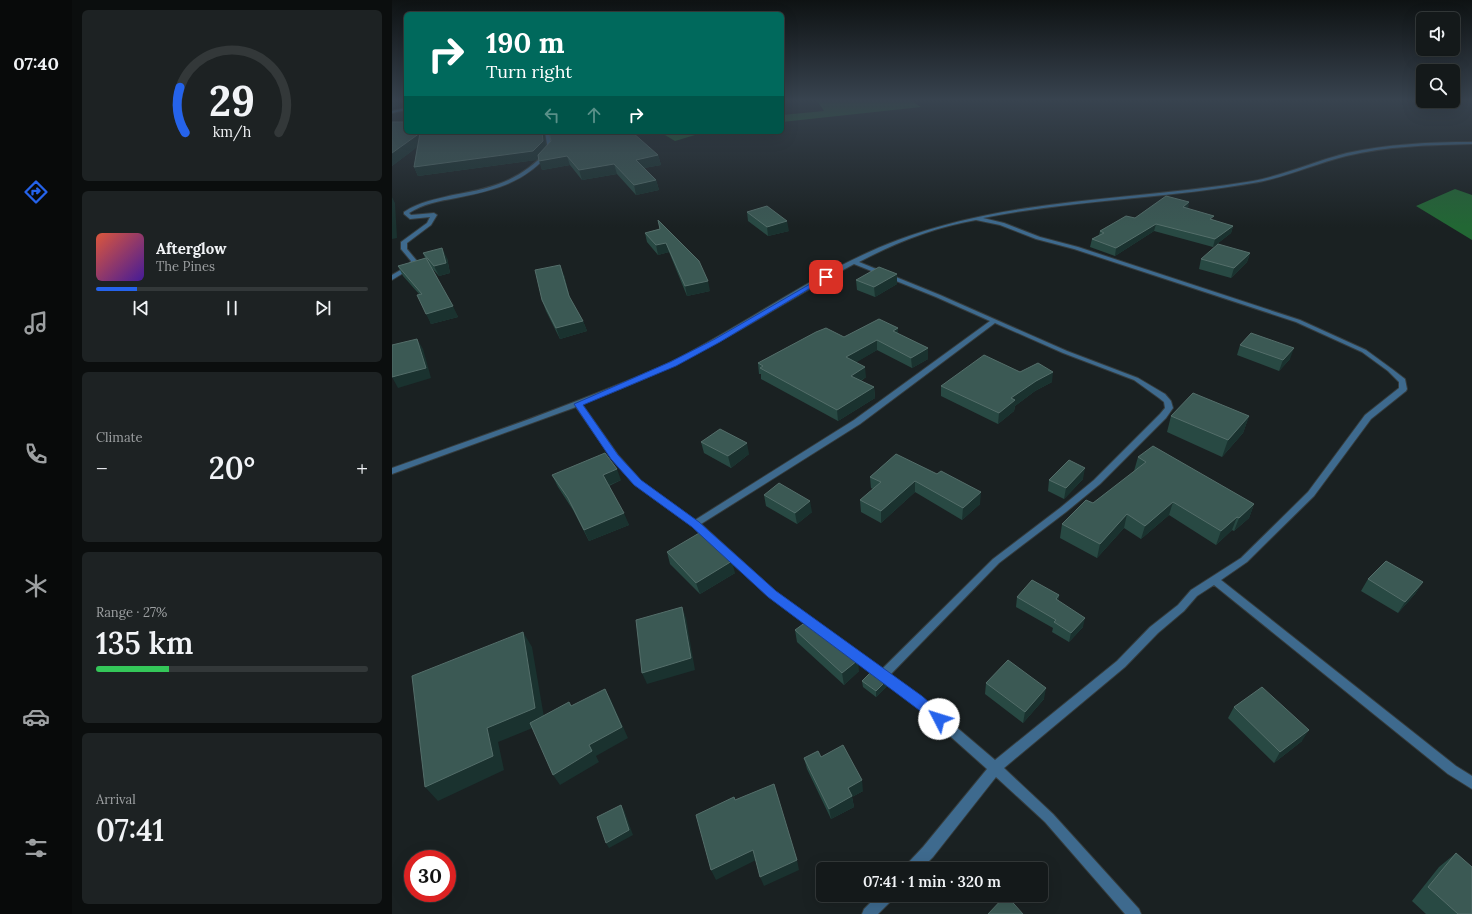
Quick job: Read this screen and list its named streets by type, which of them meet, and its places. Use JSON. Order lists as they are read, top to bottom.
{
  "page": {
    "tabs": "07:40",
    "turn": ["190 m", "Turn right"],
    "song": ["Afterglow", "The Pines"],
    "tile": [
      "Climate",
      ["Range · 27%", "135 km"],
      ["Arrival", "07:41"]
    ],
    "heat": ["−", "20°", "+"],
    "limit": "30",
    "trip": "07:41 · 1 min · 320 m",
    "gauge": ["29", "km/h"]
  }
}
